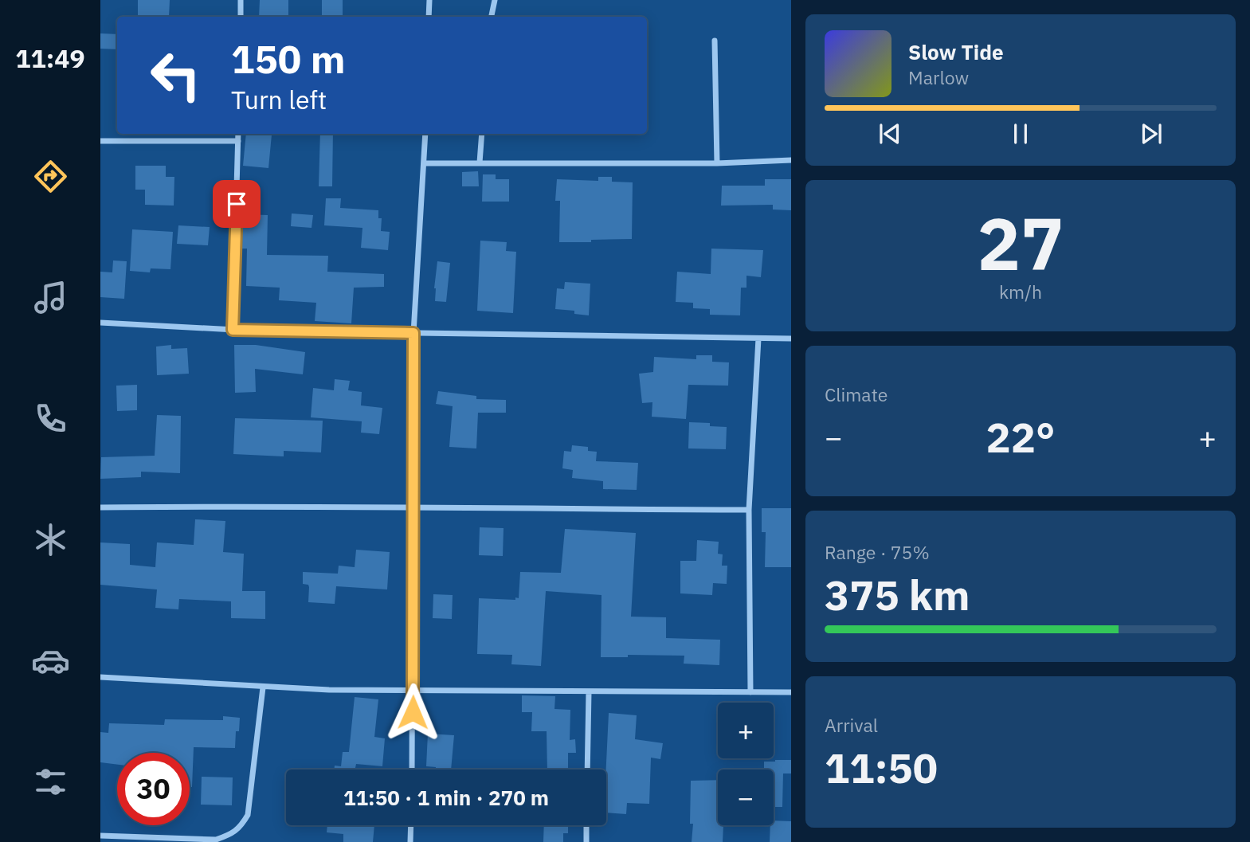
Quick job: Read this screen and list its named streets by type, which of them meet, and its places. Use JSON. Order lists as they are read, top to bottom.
{
  "page": {
    "tabs": "11:49",
    "turn": ["150 m", "Turn left"],
    "song": ["Slow Tide", "Marlow"],
    "tile": [
      ["27", "km/h"],
      "Climate",
      ["Range · 75%", "375 km"],
      ["Arrival", "11:50"]
    ],
    "heat": ["−", "22°", "+"],
    "map_buttons": ["+", "−"],
    "limit": "30",
    "trip": "11:50 · 1 min · 270 m"
  }
}
